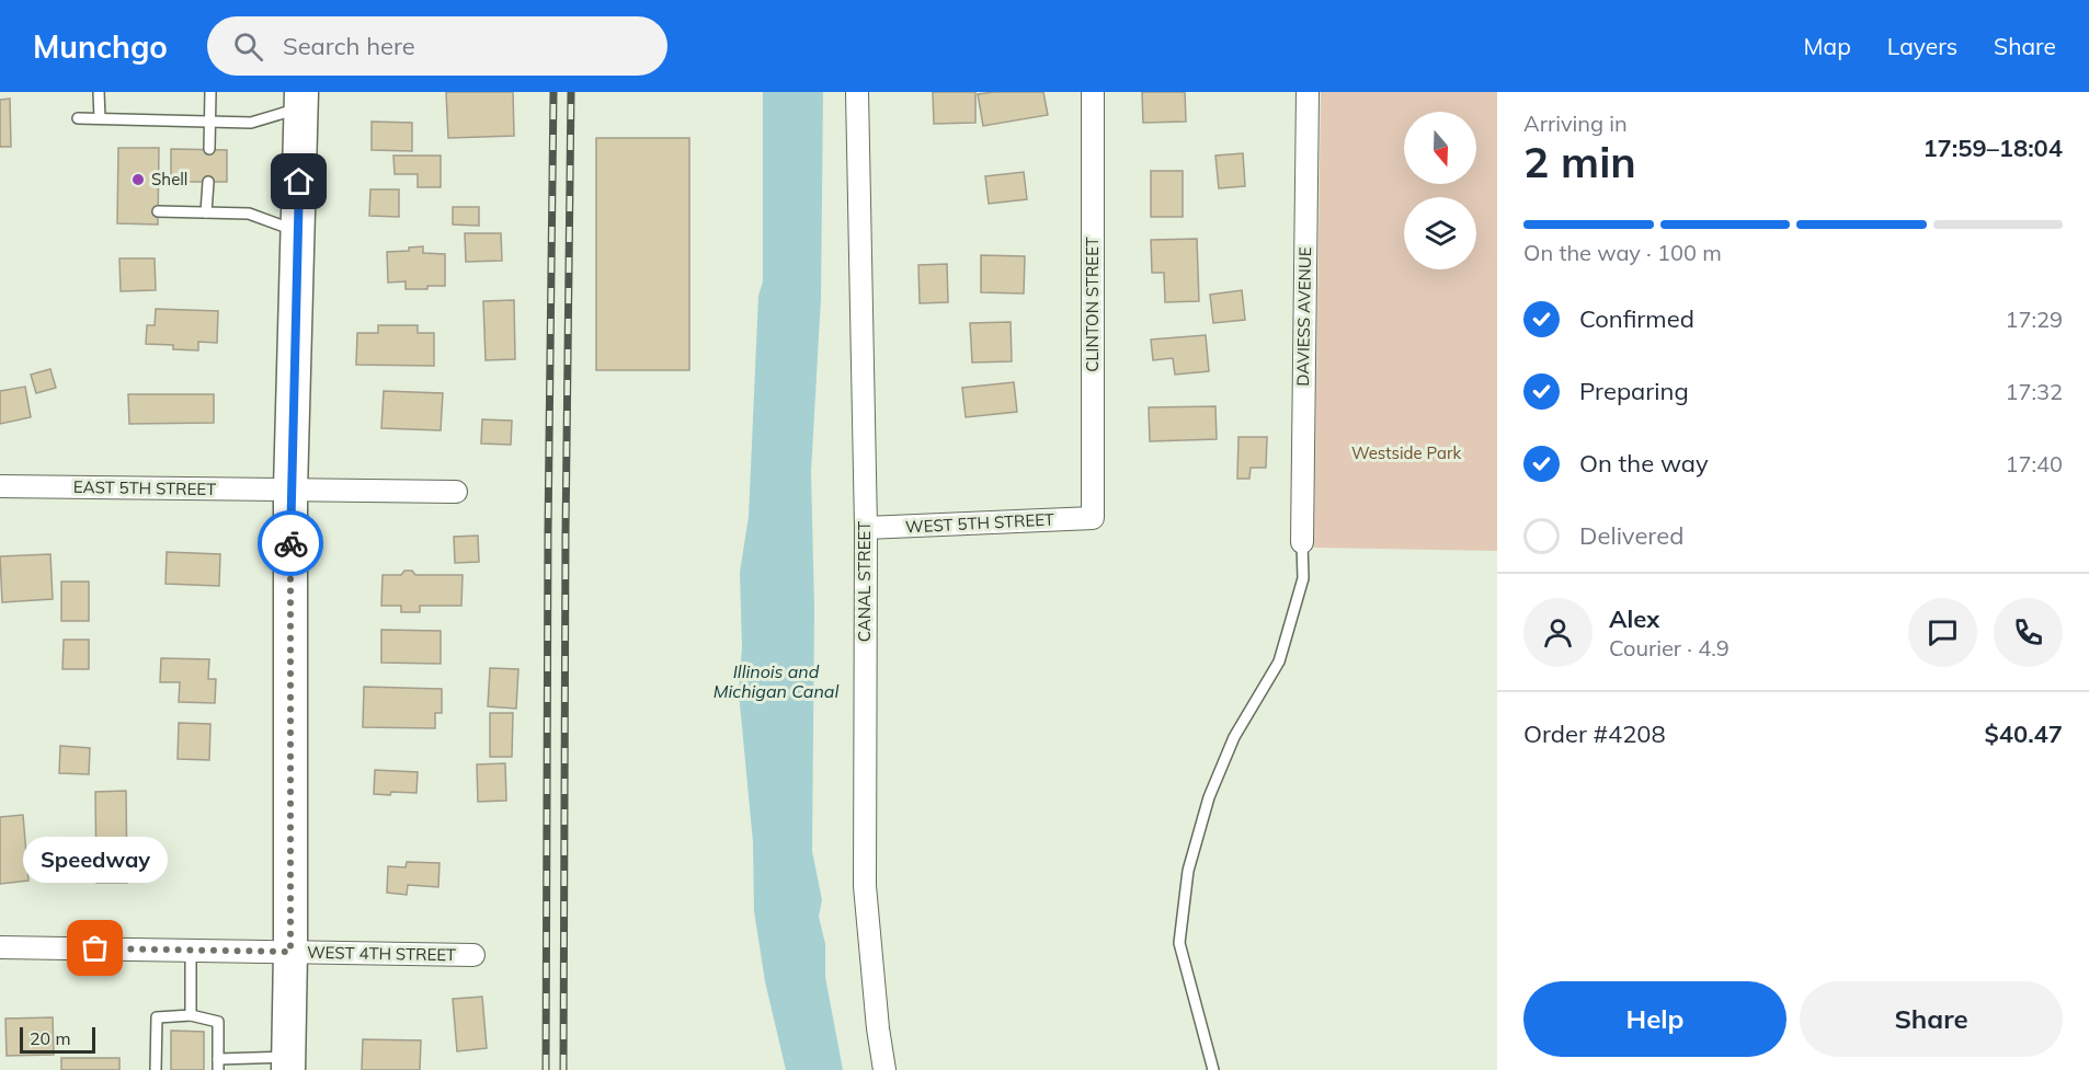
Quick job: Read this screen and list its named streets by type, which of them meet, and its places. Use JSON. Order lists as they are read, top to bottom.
{
  "streets": {
    "street": [
      "CLINTON STREET",
      "DAVIESS AVENUE",
      "EAST 5TH STREET",
      "WEST 5TH STREET",
      "CANAL STREET",
      "WEST 4TH STREET"
    ]
  },
  "crossings": [
    ["CLINTON STREET", "WEST 5TH STREET"],
    ["WEST 5TH STREET", "CANAL STREET"]
  ],
  "water": ["Illinois and Michigan Canal"],
  "parks": ["Westside Park"],
  "places": ["Shell", "Speedway"],
  "scale_bar": "20 m",
  "north": "bottom",
  "page": {
    "header": "Munchgo",
    "search": "Search here",
    "nav": ["Map", "Layers", "Share"],
    "heading": ["2 min", "Arriving in", "17:59–18:04"],
    "panel": [
      "Alex",
      "Courier · 4.9",
      "Order #4208",
      "$40.47"
    ],
    "bar": "On the way · 100 m",
    "list": [
      ["Confirmed", "17:29"],
      ["Preparing", "17:32"],
      ["On the way", "17:40"],
      "Delivered"
    ],
    "bubble": "Speedway",
    "buttons": ["Help", "Share"],
    "scale": "20 m"
  }
}
